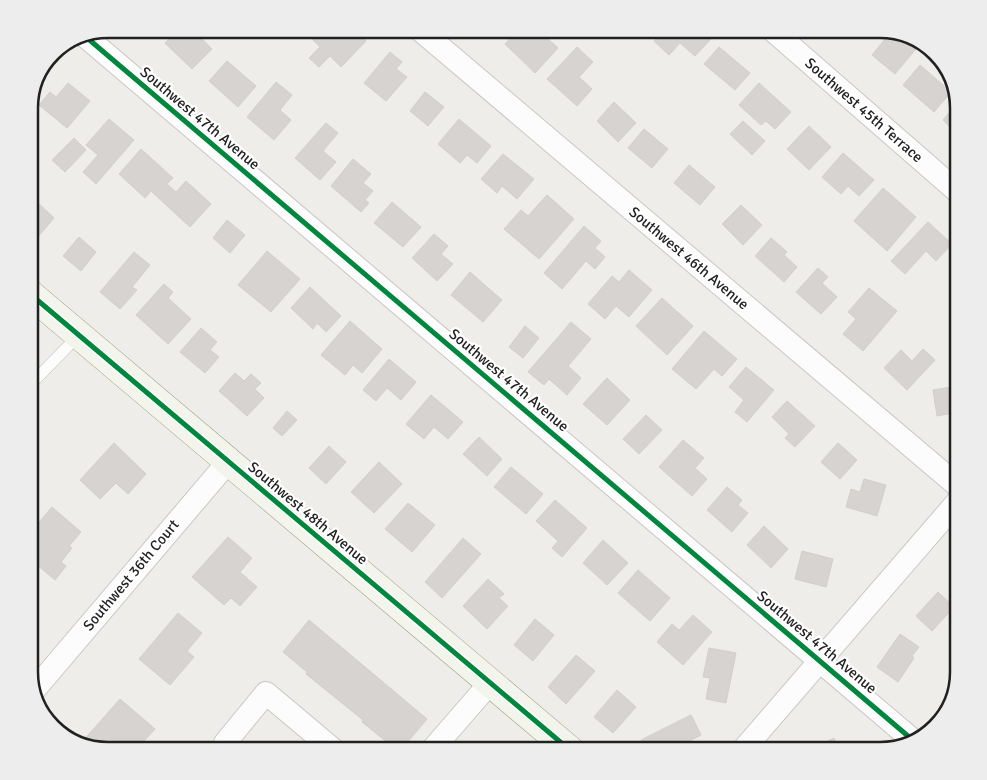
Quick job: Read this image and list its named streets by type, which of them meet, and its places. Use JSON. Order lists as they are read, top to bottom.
{
  "streets": {
    "street": [
      "Southwest 45th Terrace",
      "Southwest 47th Avenue",
      "Southwest 46th Avenue",
      "Southwest 48th Avenue",
      "Southwest 36th Court"
    ]
  },
  "crossings": [
    ["Southwest 48th Avenue", "Southwest 36th Court"]
  ]
}
